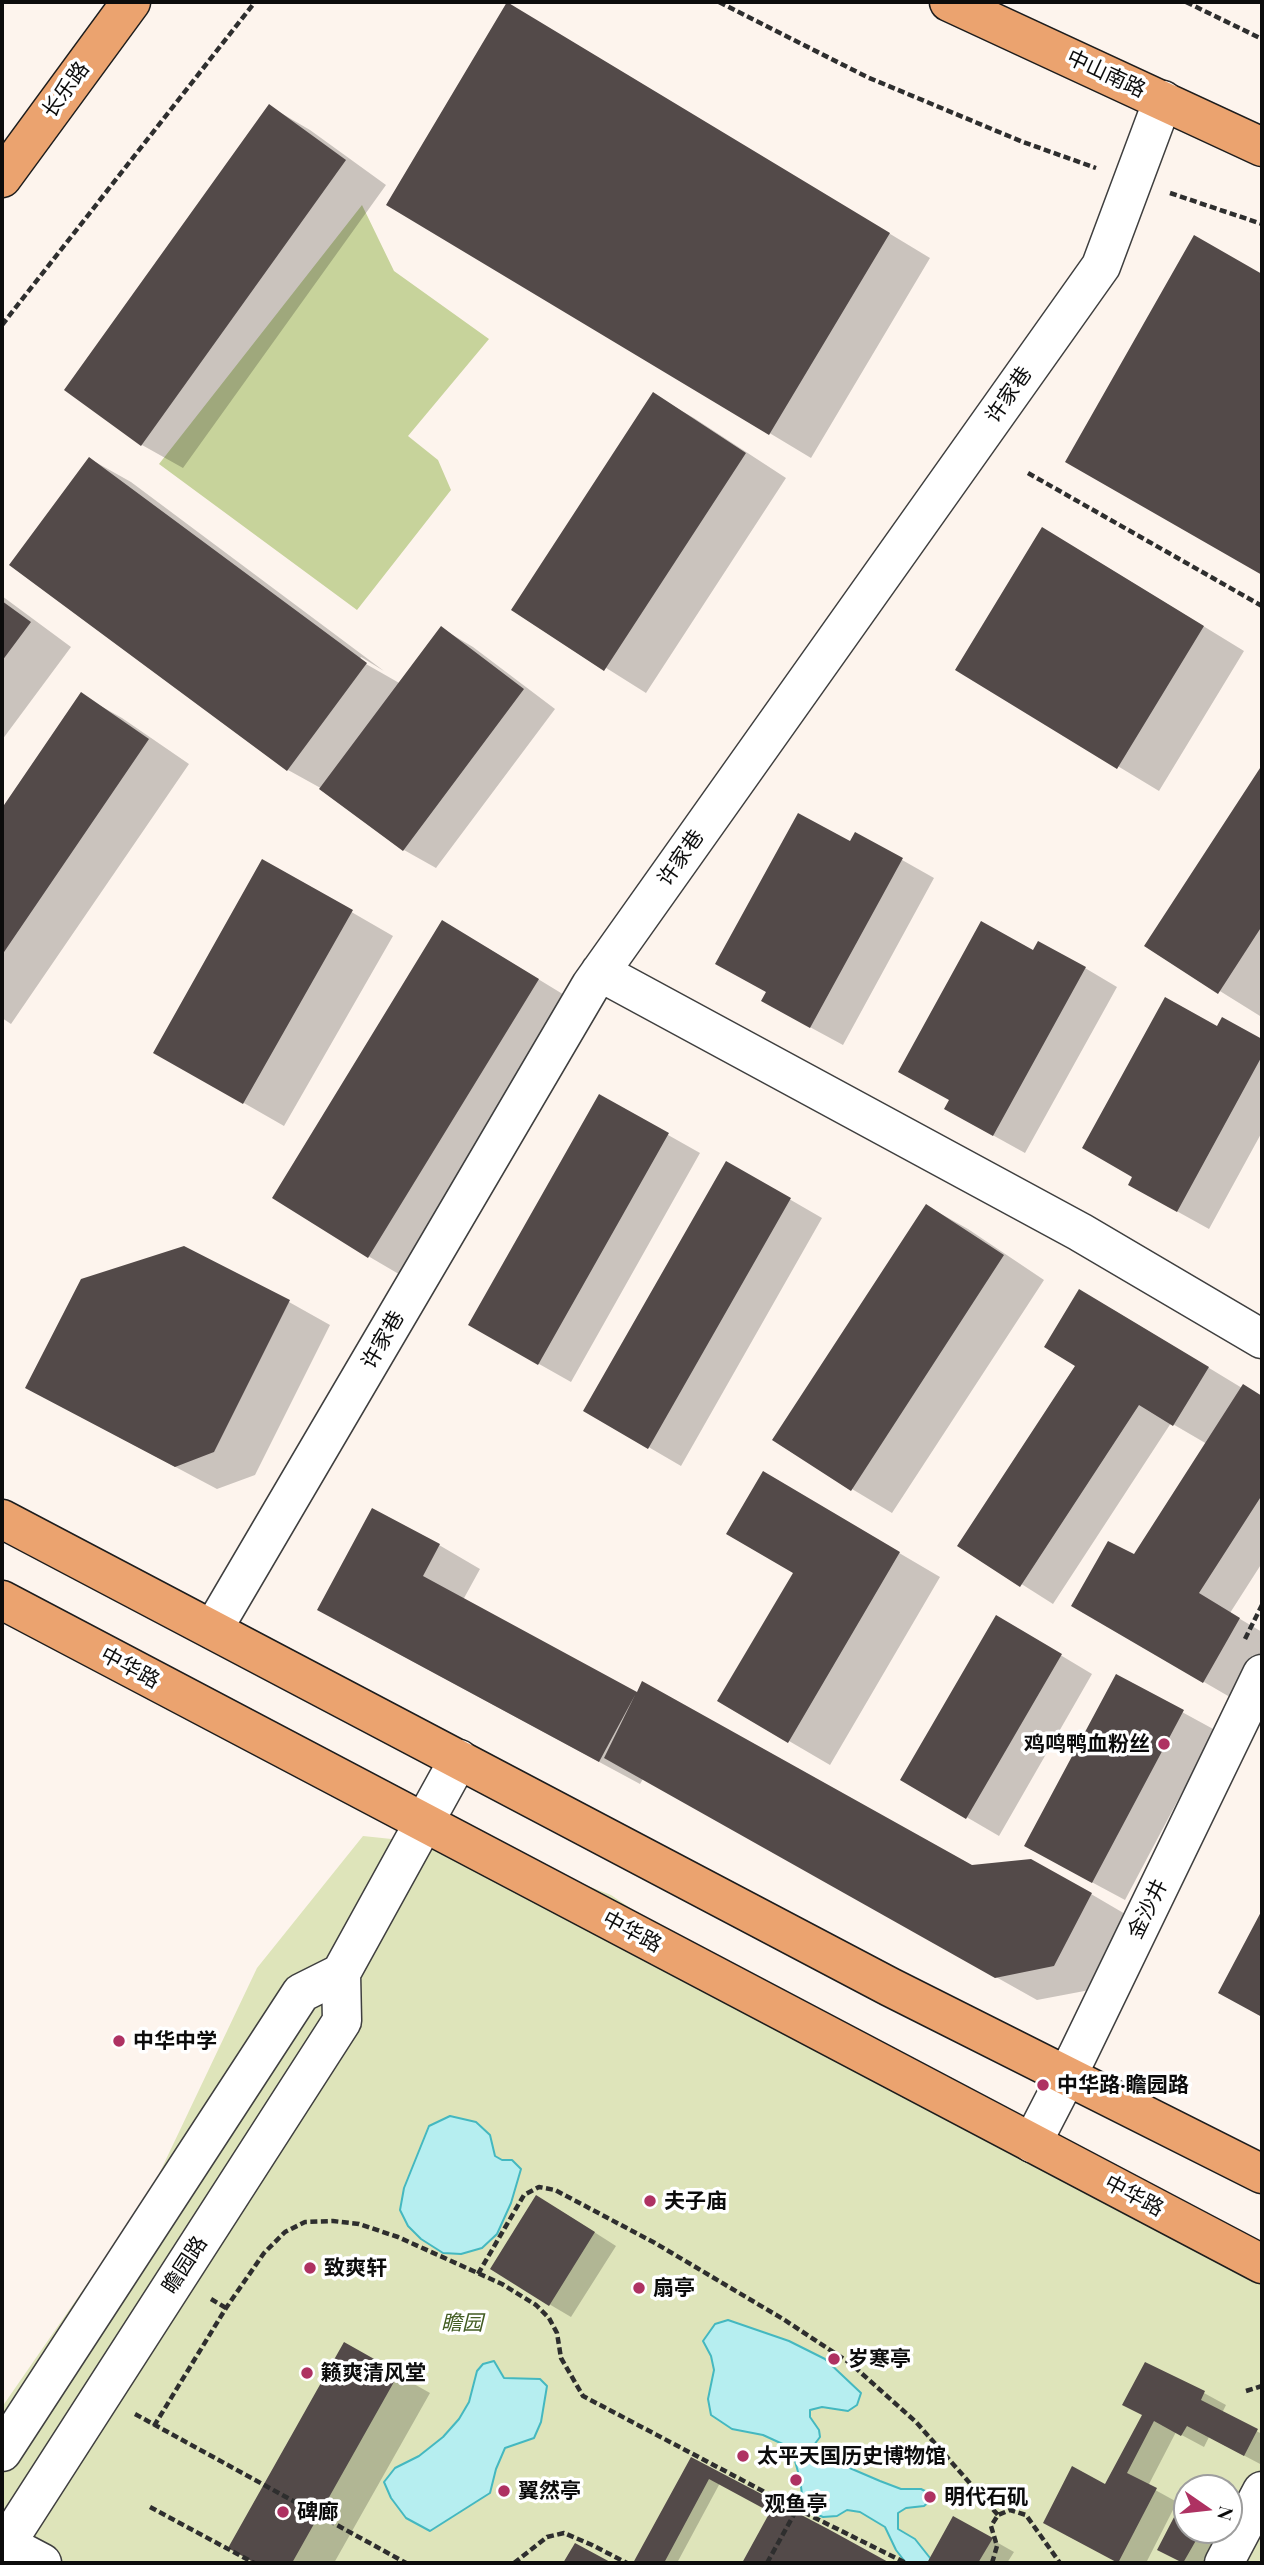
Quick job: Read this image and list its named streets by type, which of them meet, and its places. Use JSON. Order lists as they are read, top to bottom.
{
  "streets": {
    "main road": ["中山南路", "长乐路", "中华路"],
    "street": ["许家巷", "金沙井", "瞻园路"]
  },
  "crossings": [
    ["中山南路", "许家巷"],
    ["中华路", "金沙井"]
  ],
  "parks": ["瞻园"],
  "places": [
    "鸡鸣鸭血粉丝",
    "中华中学",
    "中华路·瞻园路",
    "夫子庙",
    "致爽轩",
    "扇亭",
    "岁寒亭",
    "籁爽清风堂",
    "太平天国历史博物馆",
    "观鱼亭",
    "翼然亭",
    "明代石矶",
    "碑廊"
  ],
  "north": "right"
}
